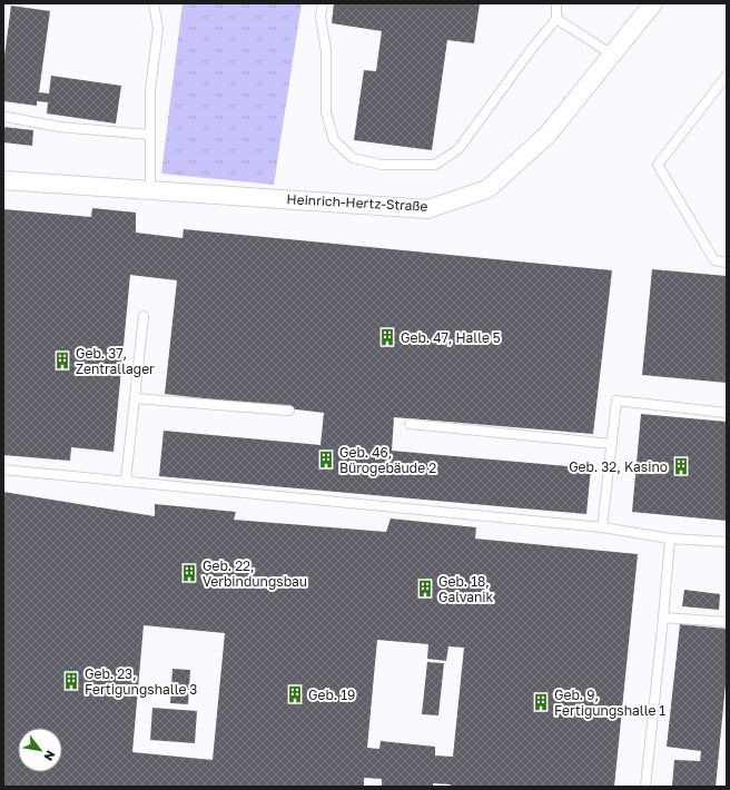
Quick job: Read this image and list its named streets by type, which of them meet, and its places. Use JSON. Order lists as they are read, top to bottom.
{
  "streets": {
    "street": ["Heinrich-Hertz-Straße"]
  },
  "places": {
    "building": [
      "Geb. 47, Halle 5",
      "Geb. 37, Zentrallager",
      "Geb. 46, Bürogebäude 2",
      "Geb. 32, Kasino",
      "Geb. 22, Verbindungsbau",
      "Geb. 18, Galvanik",
      "Geb. 23, Fertigungshalle 3",
      "Geb. 19",
      "Geb. 9, Fertigungshalle 1"
    ]
  },
  "north": "bottom right"
}
